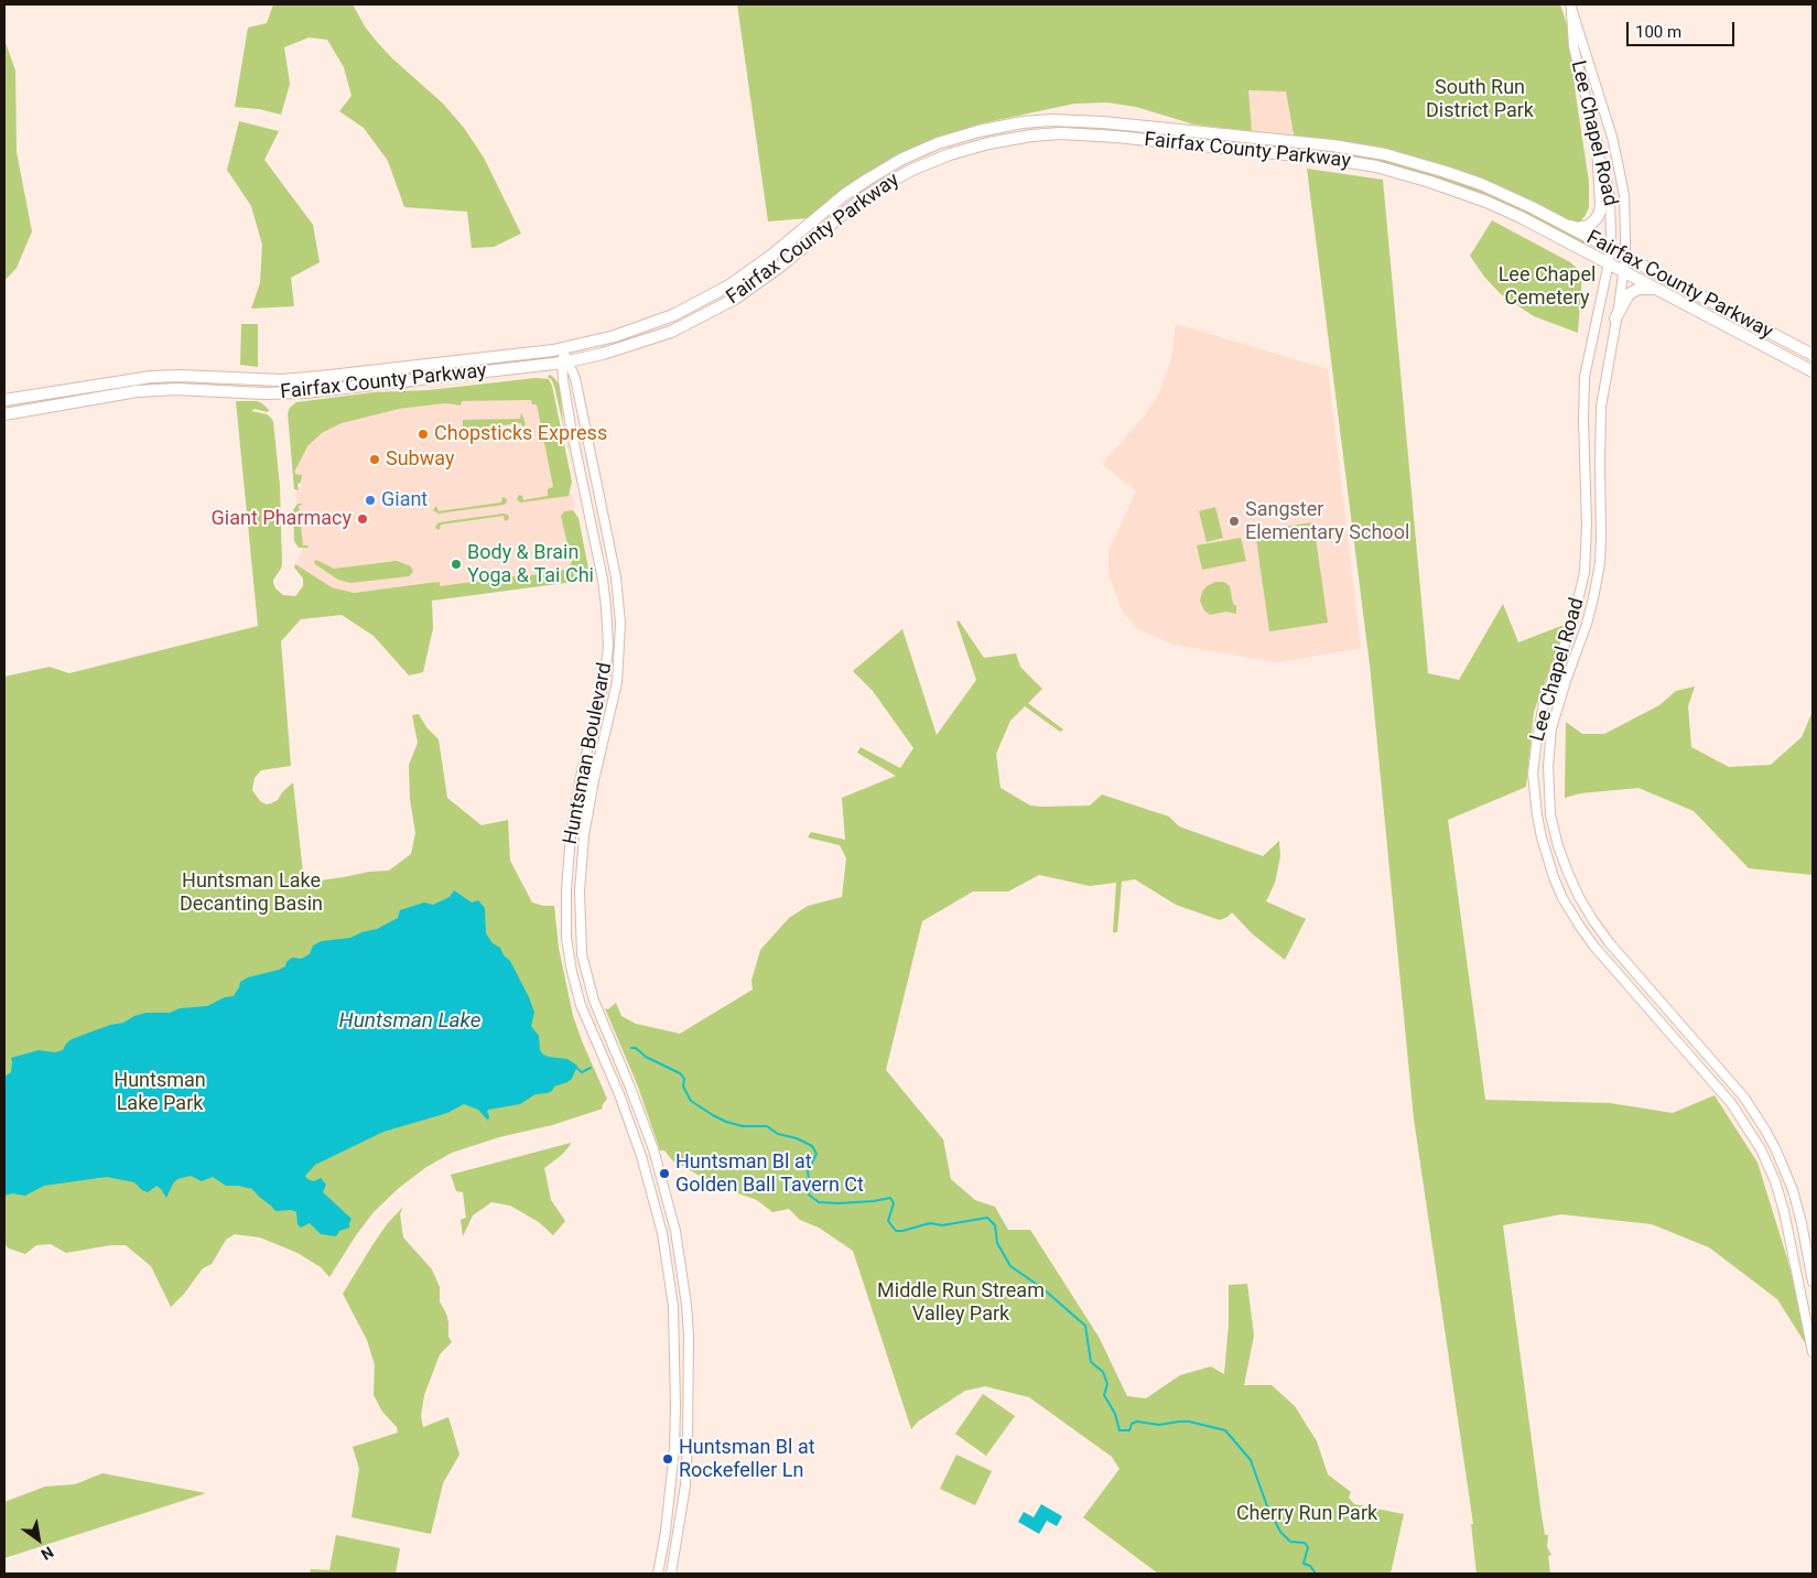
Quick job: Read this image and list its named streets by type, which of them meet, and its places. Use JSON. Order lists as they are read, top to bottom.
{
  "streets": {
    "highway": ["Fairfax County Parkway"],
    "main road": ["Lee Chapel Road", "Huntsman Boulevard"]
  },
  "crossings": [
    ["Lee Chapel Road", "Fairfax County Parkway"],
    ["Fairfax County Parkway", "Huntsman Boulevard"]
  ],
  "water": ["Huntsman Lake"],
  "parks": [
    "South Run District Park",
    "Lee Chapel Cemetery",
    "Huntsman Lake Decanting Basin",
    "Huntsman Lake Park",
    "Middle Run Stream Valley Park",
    "Cherry Run Park"
  ],
  "places": [
    "Chopsticks Express",
    "Subway",
    "Giant",
    "Giant Pharmacy",
    "Sangster Elementary School",
    "Body & Brain Yoga & Tai Chi",
    "Huntsman Bl at Golden Ball Tavern Ct",
    "Huntsman Bl at Rockefeller Ln"
  ],
  "scale_bar": "100 m",
  "north": "bottom right"
}
